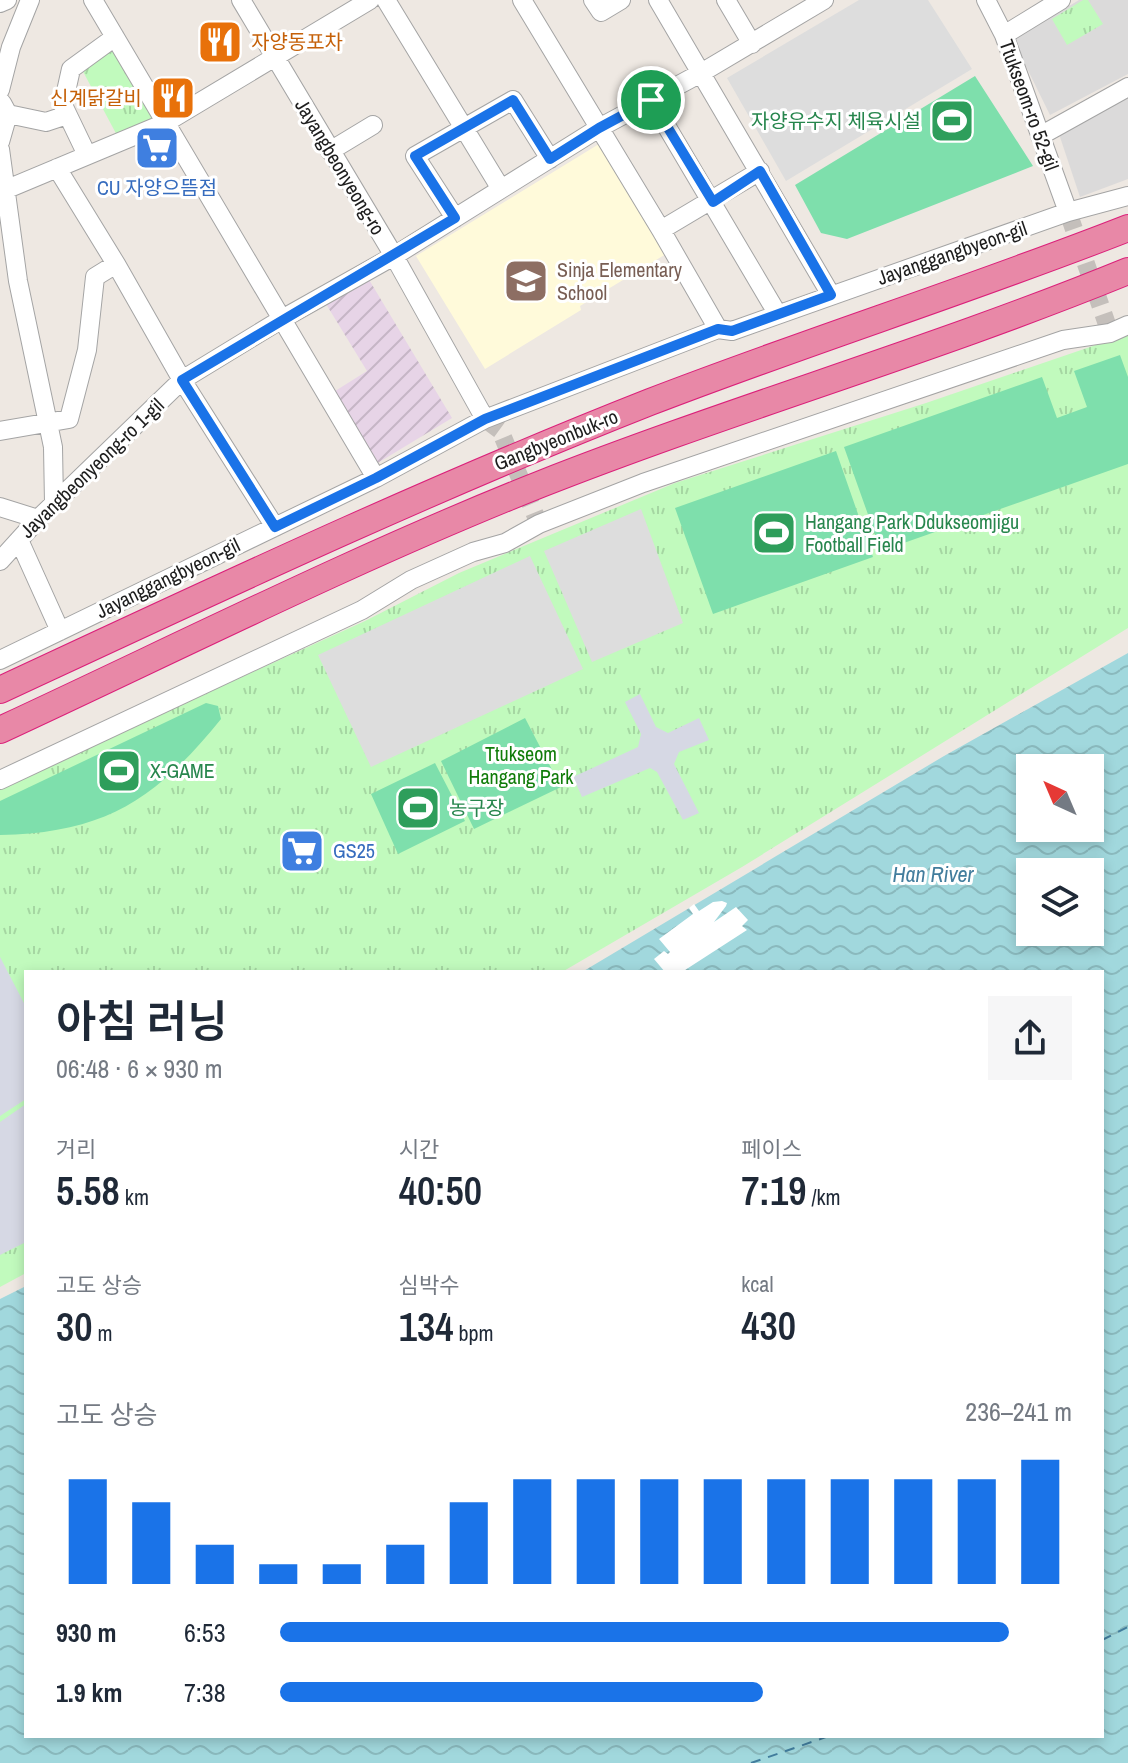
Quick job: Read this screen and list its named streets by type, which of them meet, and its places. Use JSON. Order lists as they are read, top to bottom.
{
  "streets": {
    "highway": ["Gangbyeonbuk-ro"],
    "street": [
      "Ttukseom-ro 52-gil",
      "Jayangbeonyeong-ro",
      "Jayanggangbyeon-gil",
      "Jayangbeonyeong-ro 1-gil"
    ]
  },
  "crossings": [
    ["Ttukseom-ro 52-gil", "Jayanggangbyeon-gil"],
    ["Jayangbeonyeong-ro", "Jayanggangbyeon-gil"],
    ["Jayangbeonyeong-ro", "Jayangbeonyeong-ro 1-gil"]
  ],
  "water": ["Han River"],
  "parks": ["Ttukseom Hangang Park"],
  "places": {
    "restaurant": ["자양동포차", "신계닭갈비"],
    "sports": [
      "자양유수지 체육시설",
      "Hangang Park Ddukseomjigu Football Field",
      "X-GAME",
      "농구장"
    ],
    "supermarket": ["CU 자양으뜸점", "GS25"],
    "school or university": ["Sinja Elementary School"]
  },
  "north": "top left",
  "page": {
    "heading": ["아침 러닝", "06:48 · 6 × 930 m"],
    "stats": [
      ["거리", "5.58 km"],
      ["시간", "40:50"],
      ["페이스", "7:19 /km"],
      ["고도 상승", "30 m"],
      ["심박수", "134 bpm"],
      ["kcal", "430"]
    ],
    "chart": ["고도 상승", "236–241 m"],
    "list": [
      {
        "name": "930 m",
        "note": "6:53"
      },
      {
        "name": "1.9 km",
        "note": "7:38"
      }
    ]
  }
}
